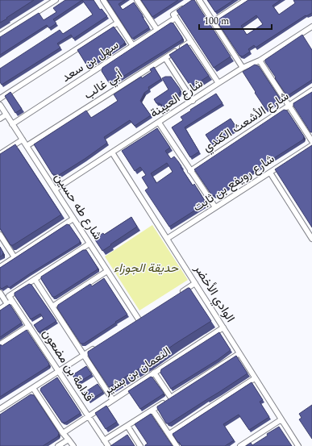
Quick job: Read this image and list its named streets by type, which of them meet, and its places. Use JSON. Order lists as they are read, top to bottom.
{
  "streets": {
    "street": [
      "سهل بن سعد",
      "أبي غالب",
      "شارع العيينة",
      "شارع الأشعث الكندي",
      "شارع رويفع بن ثابت",
      "شارع طه حسين",
      "الوادي الأخضر",
      "قدامة بن مضعون",
      "النعمان بن بشير"
    ]
  },
  "crossings": [
    ["سهل بن سعد", "شارع طه حسين"],
    ["أبي غالب", "شارع طه حسين"],
    ["شارع العيينة", "شارع طه حسين"],
    ["شارع العيينة", "الوادي الأخضر"],
    ["شارع رويفع بن ثابت", "الوادي الأخضر"],
    ["الوادي الأخضر", "النعمان بن بشير"],
    ["قدامة بن مضعون", "النعمان بن بشير"]
  ],
  "parks": ["حديقة الجوزاء"],
  "scale_bar": "100 m"
}
